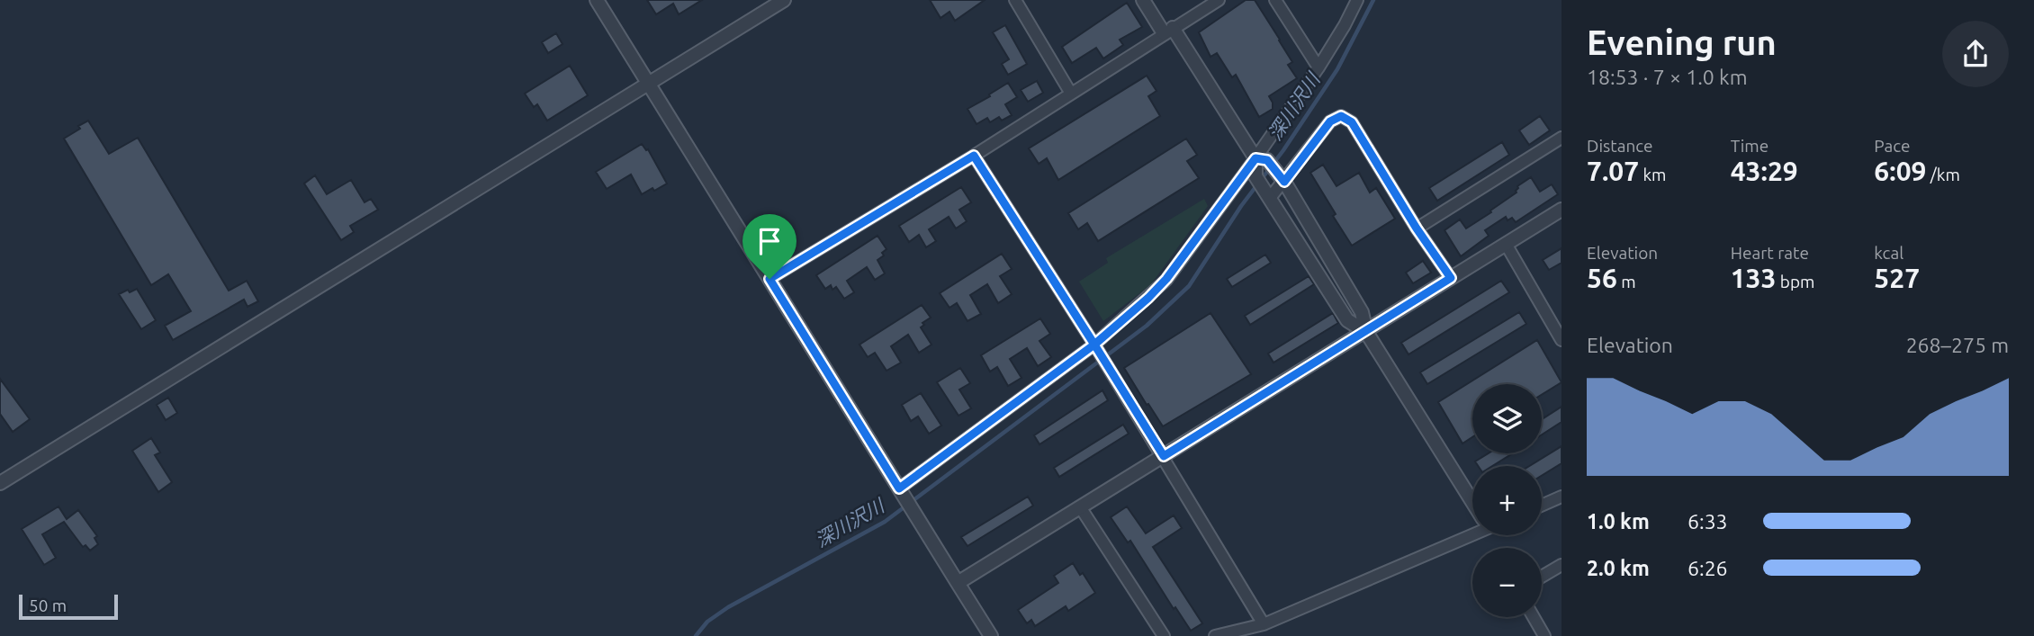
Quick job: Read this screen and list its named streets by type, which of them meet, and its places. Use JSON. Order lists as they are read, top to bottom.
{
  "water": ["深川沢川"],
  "scale_bar": "50 m",
  "page": {
    "heading": ["Evening run", "18:53 · 7 × 1.0 km"],
    "stats": [
      ["Distance", "7.07 km"],
      ["Time", "43:29"],
      ["Pace", "6:09 /km"],
      ["Elevation", "56 m"],
      ["Heart rate", "133 bpm"],
      ["kcal", "527"]
    ],
    "chart": ["Elevation", "268–275 m"],
    "map_buttons": ["+", "−"],
    "list": [
      {
        "name": "1.0 km",
        "note": "6:33"
      },
      {
        "name": "2.0 km",
        "note": "6:26"
      }
    ],
    "scale": "50 m"
  }
}
